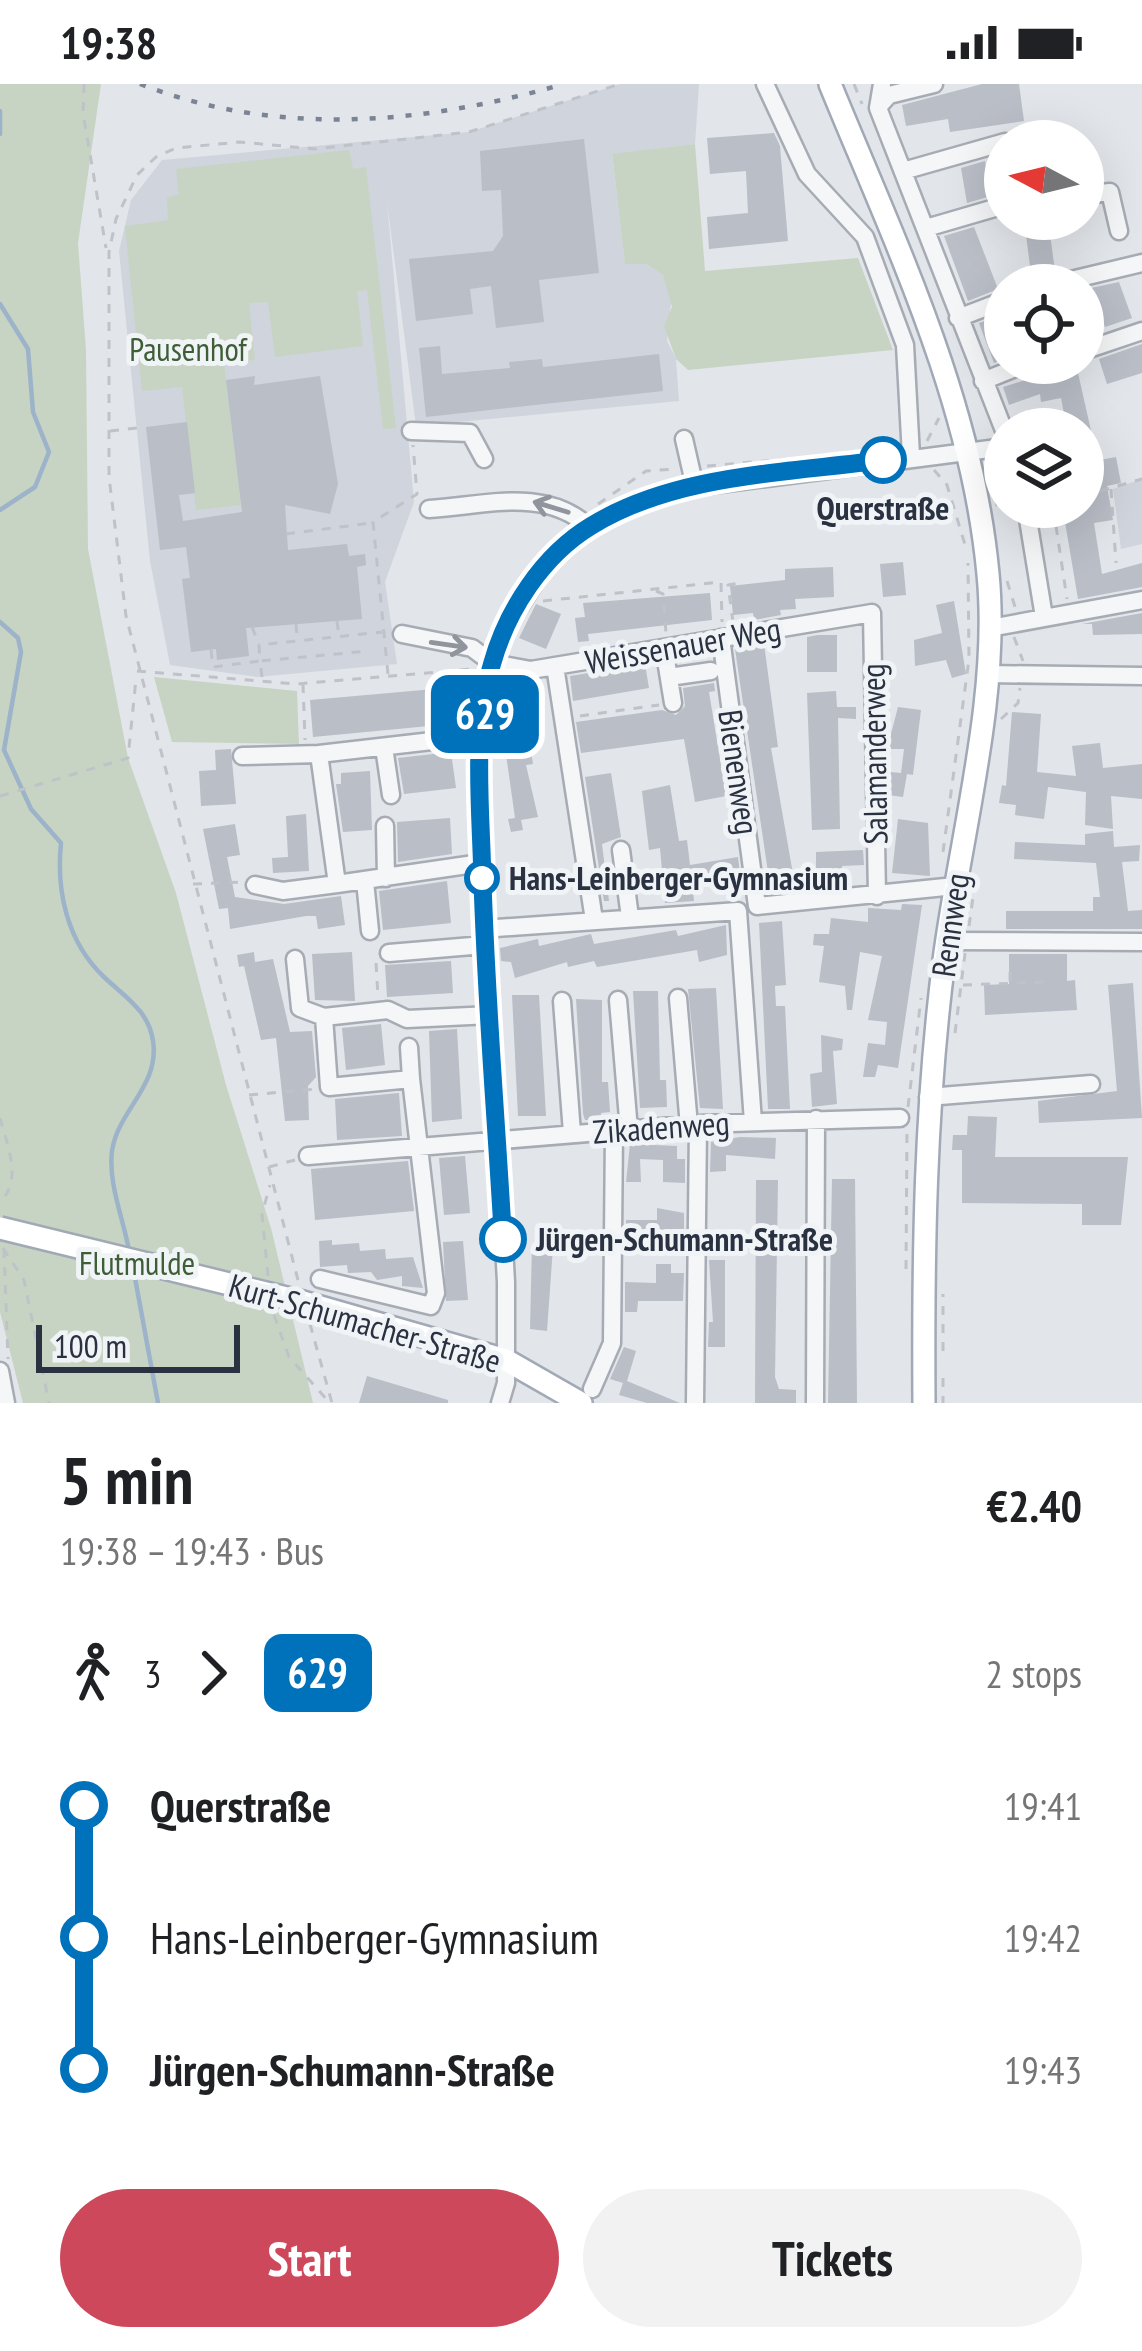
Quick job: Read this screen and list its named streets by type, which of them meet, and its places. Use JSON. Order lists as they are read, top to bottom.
{
  "streets": {
    "main road": ["Rennweg", "Kurt-Schumacher-Straße"],
    "street": [
      "Weissenauer Weg",
      "Salamanderweg",
      "Bienenweg",
      "Zikadenweg"
    ]
  },
  "crossings": [
    ["Weissenauer Weg", "Salamanderweg"],
    ["Weissenauer Weg", "Bienenweg"],
    ["Bienenweg", "Zikadenweg"]
  ],
  "parks": ["Pausenhof", "Flutmulde"],
  "places": ["Querstraße", "Hans-Leinberger-Gymnasium", "Jürgen-Schumann-Straße"],
  "lines": ["bus line 629"],
  "scale_bar": "100 m",
  "north": "left",
  "page": {
    "status": "19:38",
    "on_map": "629",
    "scale": "100 m",
    "heading": ["5 min", "19:38 – 19:43 · Bus", "€2.40"],
    "legs": ["3", "629", "2 stops"],
    "list": [
      {
        "name": "Querstraße",
        "value": "19:41"
      },
      {
        "name": "Hans-Leinberger-Gymnasium",
        "value": "19:42"
      },
      {
        "name": "Jürgen-Schumann-Straße",
        "value": "19:43"
      }
    ],
    "buttons": ["Start", "Tickets"]
  }
}
